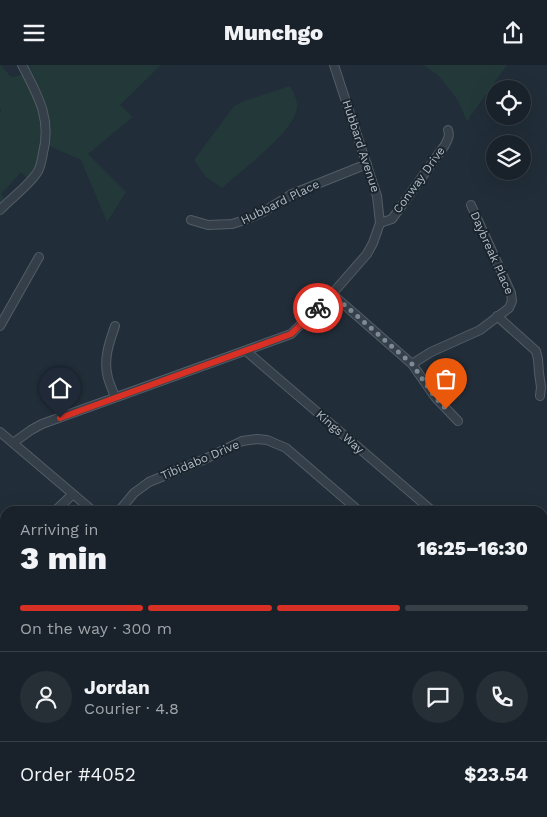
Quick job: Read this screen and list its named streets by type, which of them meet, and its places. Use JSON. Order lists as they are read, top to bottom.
{
  "streets": {
    "street": [
      "Hubbard Avenue",
      "Conway Drive",
      "Hubbard Place",
      "Daybreak Place",
      "Kings Way",
      "Tibidabo Drive"
    ]
  },
  "crossings": [
    ["Hubbard Avenue", "Conway Drive"],
    ["Hubbard Avenue", "Hubbard Place"]
  ],
  "page": {
    "header": "Munchgo",
    "heading": ["3 min", "Arriving in", "16:25–16:30"],
    "panel": [
      "Jordan",
      "Courier · 4.8",
      "Order #4052",
      "$23.54"
    ],
    "bar": "On the way · 300 m"
  }
}
